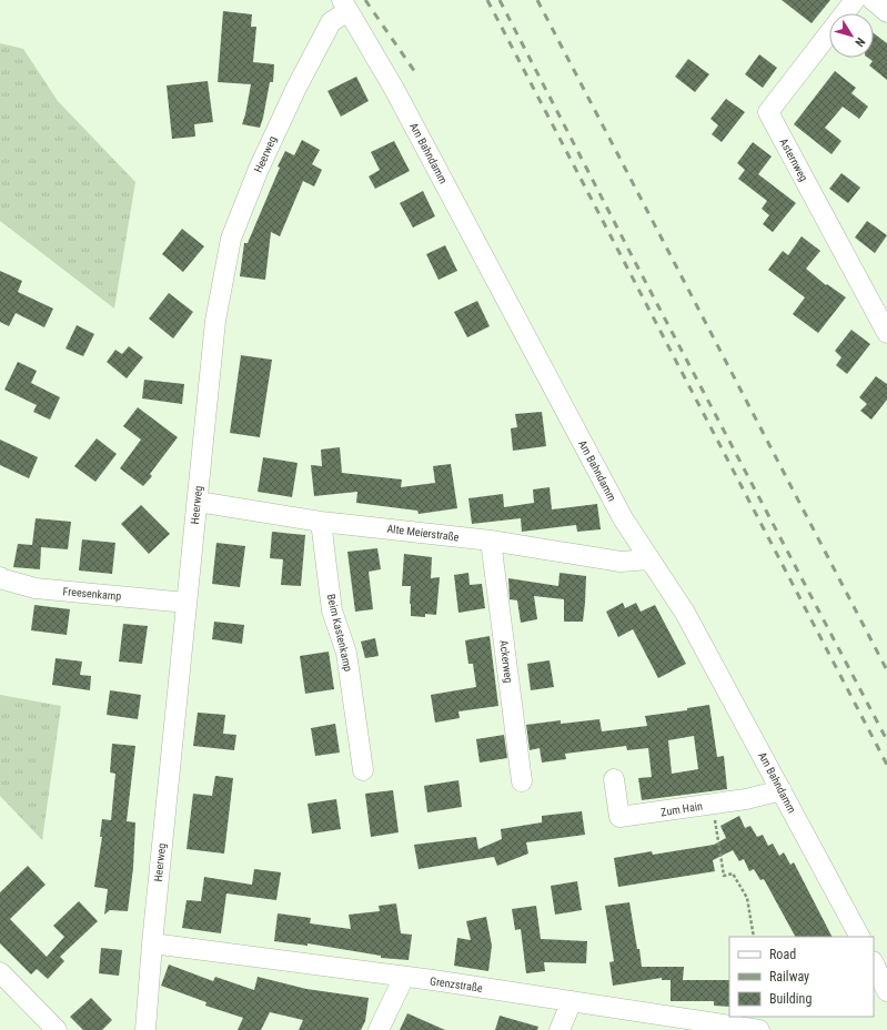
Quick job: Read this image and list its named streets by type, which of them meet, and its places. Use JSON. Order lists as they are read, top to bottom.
{
  "streets": {
    "street": [
      "Am Bahndamm",
      "Heerweg",
      "Asternweg",
      "Alte Meierstraße",
      "Freesenkamp",
      "Beim Kastenkamp",
      "Ackerweg",
      "Zum Hain",
      "Grenzstraße"
    ]
  },
  "crossings": [
    ["Am Bahndamm", "Heerweg"],
    ["Am Bahndamm", "Alte Meierstraße"],
    ["Am Bahndamm", "Zum Hain"],
    ["Heerweg", "Alte Meierstraße"],
    ["Heerweg", "Freesenkamp"],
    ["Heerweg", "Grenzstraße"],
    ["Alte Meierstraße", "Beim Kastenkamp"],
    ["Alte Meierstraße", "Ackerweg"]
  ],
  "legend": ["Road", "Railway", "Building"],
  "north": "bottom right"
}
